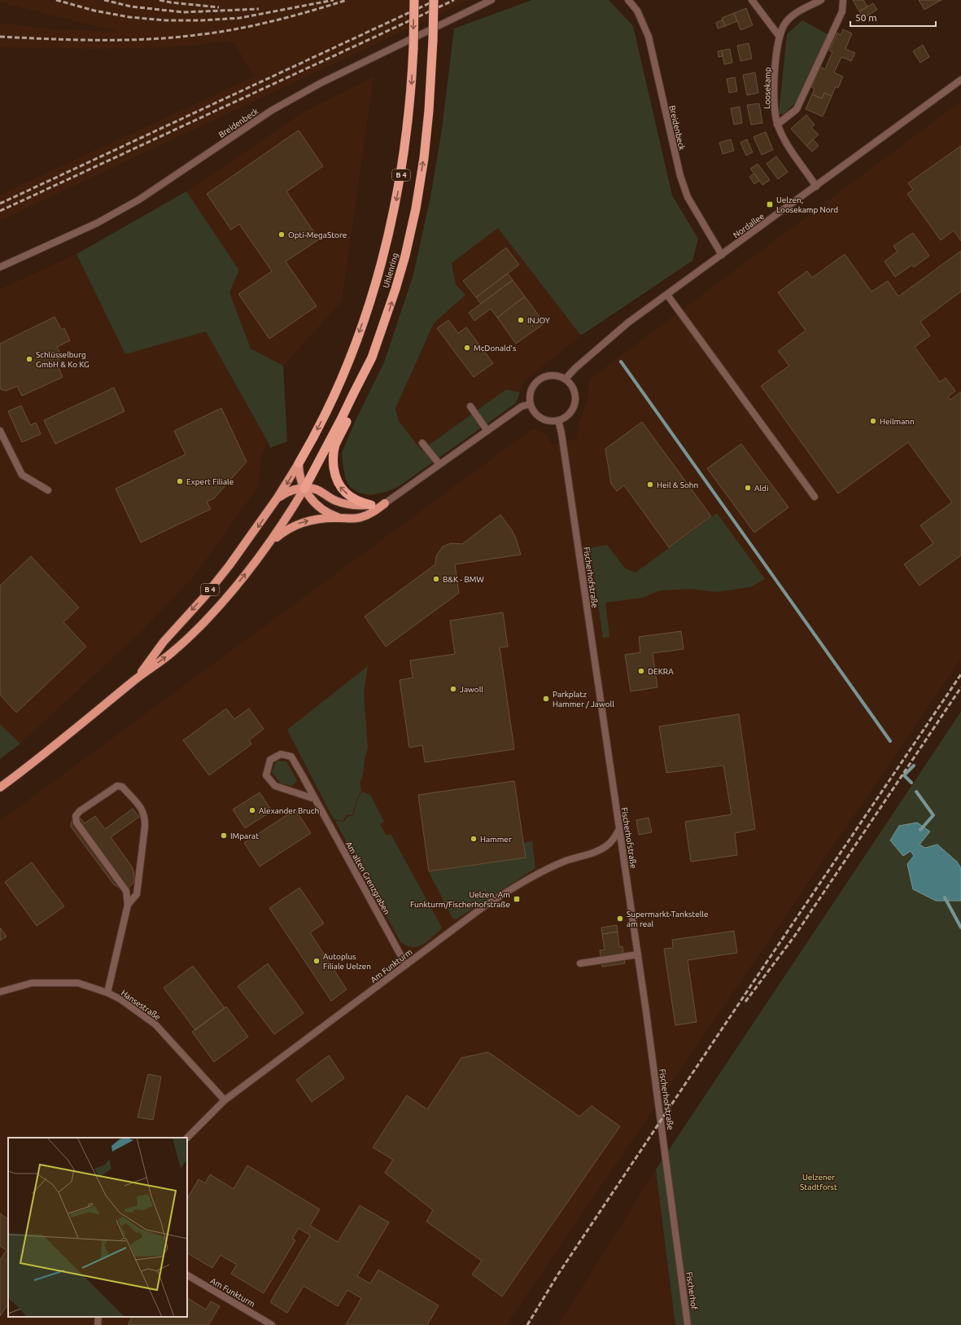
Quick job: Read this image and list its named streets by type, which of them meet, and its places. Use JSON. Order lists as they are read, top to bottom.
{
  "streets": {
    "highway": ["B 4", "Uhlenring"],
    "street": [
      "Loosekamp",
      "Breidenbeck",
      "Nordallee",
      "Fischerhofstraße",
      "Am alten Grenzgraben",
      "Am Funkturm",
      "Hansestraße",
      "Fischerhof"
    ]
  },
  "crossings": [
    ["Loosekamp", "Nordallee"],
    ["Breidenbeck", "Nordallee"],
    ["B 4", "Uhlenring"],
    ["Nordallee", "Fischerhofstraße"],
    ["Fischerhofstraße", "Am Funkturm"],
    ["Fischerhofstraße", "Fischerhof"],
    ["Am alten Grenzgraben", "Am Funkturm"],
    ["Am Funkturm", "Hansestraße"]
  ],
  "parks": ["Uelzener Stadtforst"],
  "places": {
    "transit": ["Uelzen, Loosekamp Nord", "Uelzen, Am Funkturm/Fischerhofstraße"],
    "other": [
      "Opti-MegaStore",
      "INJOY",
      "McDonald's",
      "Schlüsselburg GmbH & Ko KG",
      "Heilmann",
      "Expert Filiale",
      "Heil & Sohn",
      "Aldi",
      "B&K - BMW",
      "DEKRA",
      "Jawoll",
      "Parkplatz Hammer / Jawoll",
      "Alexander Bruch",
      "IMparat",
      "Hammer",
      "Supermarkt-Tankstelle am real",
      "Autoplus Filiale Uelzen"
    ]
  },
  "scale_bar": "50 m"
}
